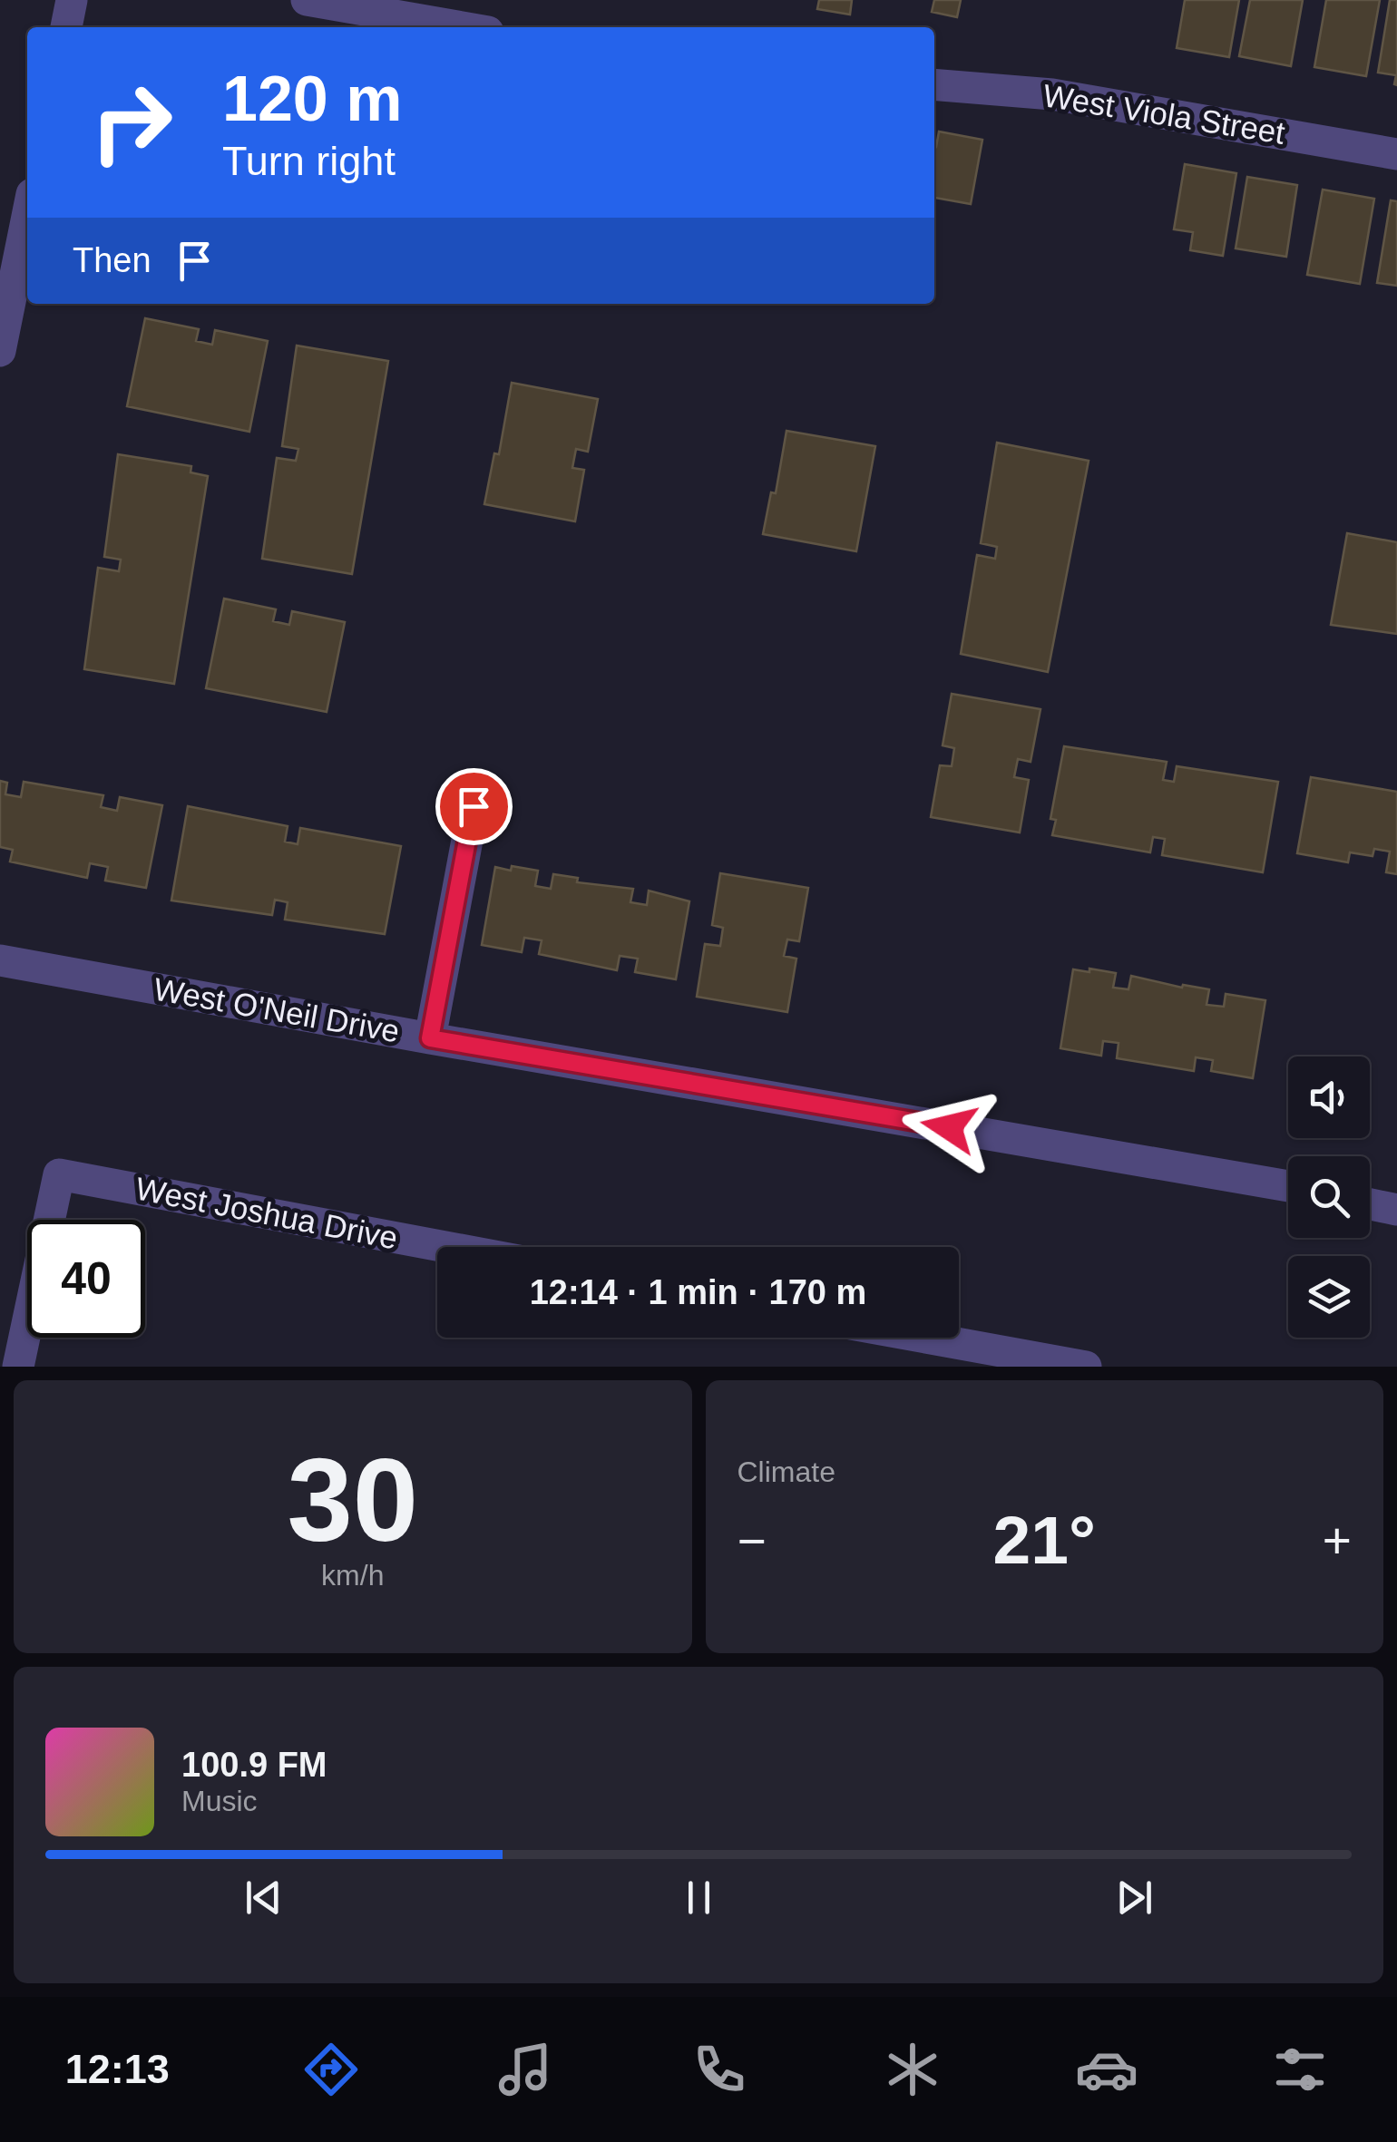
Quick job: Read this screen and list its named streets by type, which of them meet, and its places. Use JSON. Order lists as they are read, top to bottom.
{
  "streets": {
    "street": ["West Viola Street", "West O'Neil Drive", "West Joshua Drive"]
  },
  "page": {
    "turn": ["120 m", "Turn right"],
    "then": "Then",
    "limit": "40",
    "trip": "12:14 · 1 min · 170 m",
    "tile": [
      ["30", "km/h"],
      "Climate"
    ],
    "heat": ["−", "21°", "+"],
    "song": ["100.9 FM", "Music"],
    "tabs": "12:13"
  }
}
